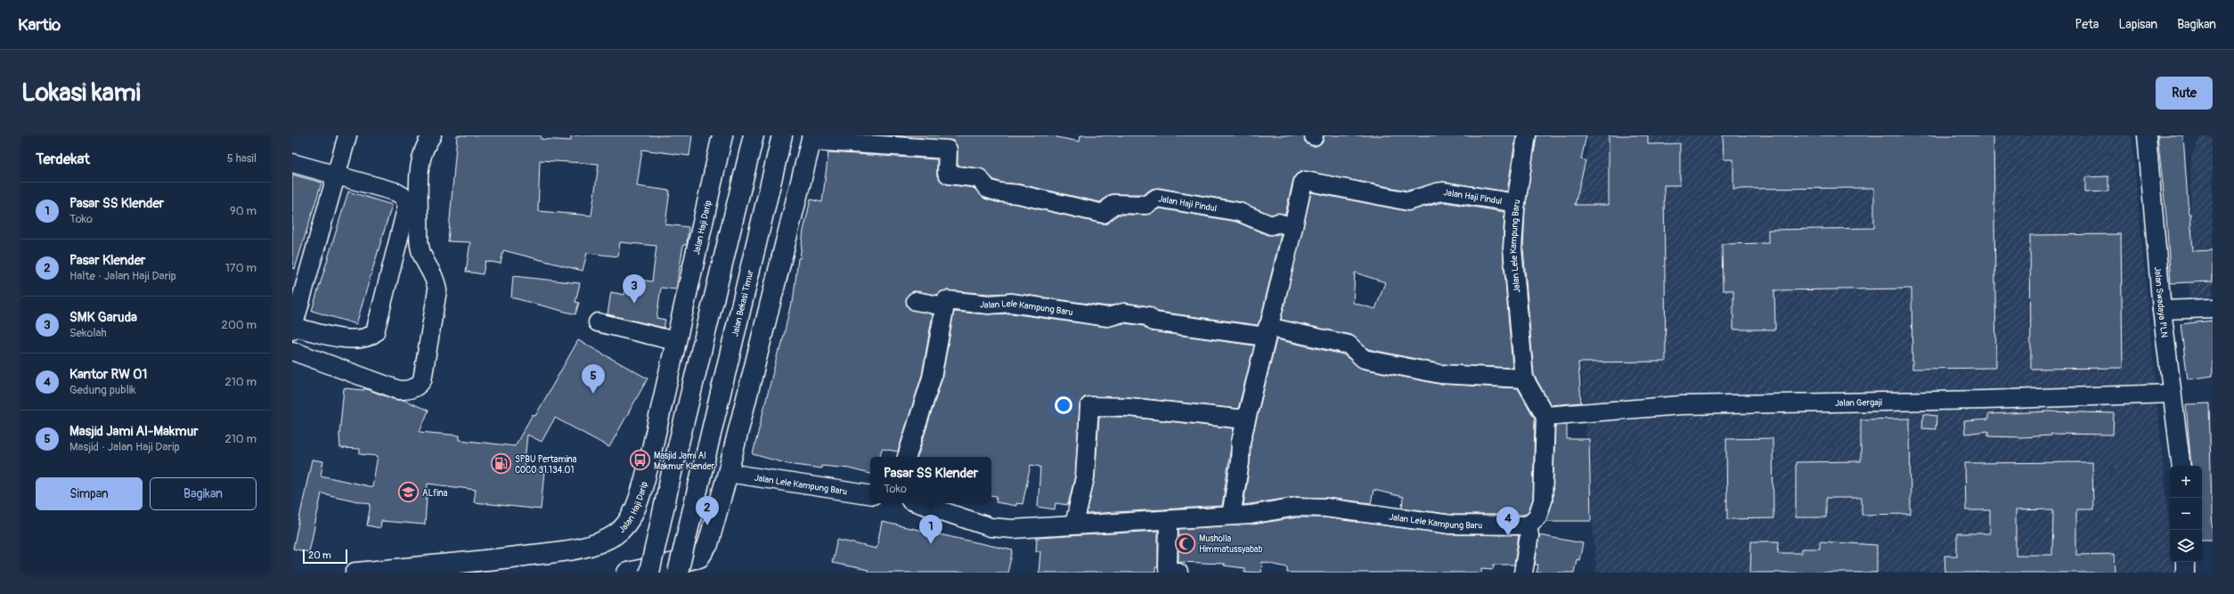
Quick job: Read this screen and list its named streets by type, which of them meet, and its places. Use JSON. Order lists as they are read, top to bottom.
{
  "streets": {
    "main road": ["Jalan Haji Darip", "Jalan Bekasi Timur"],
    "street": [
      "Jalan Haji Pindul",
      "Jalan Lele Kampung Baru",
      "Jalan Swadaya PLN",
      "Jalan Gergaji"
    ]
  },
  "crossings": [
    ["Jalan Haji Pindul", "Jalan Lele Kampung Baru"],
    ["Jalan Lele Kampung Baru", "Jalan Gergaji"],
    ["Jalan Swadaya PLN", "Jalan Gergaji"]
  ],
  "places": {
    "bus stop": ["Masjid Jami Al Makmur Klender"],
    "fuel station": ["SPBU Pertamina COCO 31.134.01"],
    "school or university": ["ALfina"],
    "mosque": ["Musholla Himmatussyabab"]
  },
  "scale_bar": "20 m",
  "page": {
    "header": "Kartio",
    "nav": ["Peta", "Lapisan", "Bagikan"],
    "buttons": [
      "Rute",
      ["Simpan", "Bagikan"]
    ],
    "title": "Lokasi kami",
    "heading": ["Terdekat", "5 hasil"],
    "list": [
      {
        "mark": "1",
        "name": "Pasar SS Klender",
        "note": "Toko",
        "value": "90 m"
      },
      {
        "mark": "2",
        "name": "Pasar Klender",
        "note": "Halte · Jalan Haji Darip",
        "value": "170 m"
      },
      {
        "mark": "3",
        "name": "SMK Garuda",
        "note": "Sekolah",
        "value": "200 m"
      },
      {
        "mark": "4",
        "name": "Kantor RW 01",
        "note": "Gedung publik",
        "value": "210 m"
      },
      {
        "mark": "5",
        "name": "Masjid Jami Al-Makmur",
        "note": "Masjid · Jalan Haji Darip",
        "value": "210 m"
      }
    ],
    "pins": [
      "3",
      "5",
      "2",
      "4",
      "1"
    ],
    "popup": ["Pasar SS Klender", "Toko"],
    "map_buttons": ["+", "−"],
    "scale": "20 m"
  }
}
